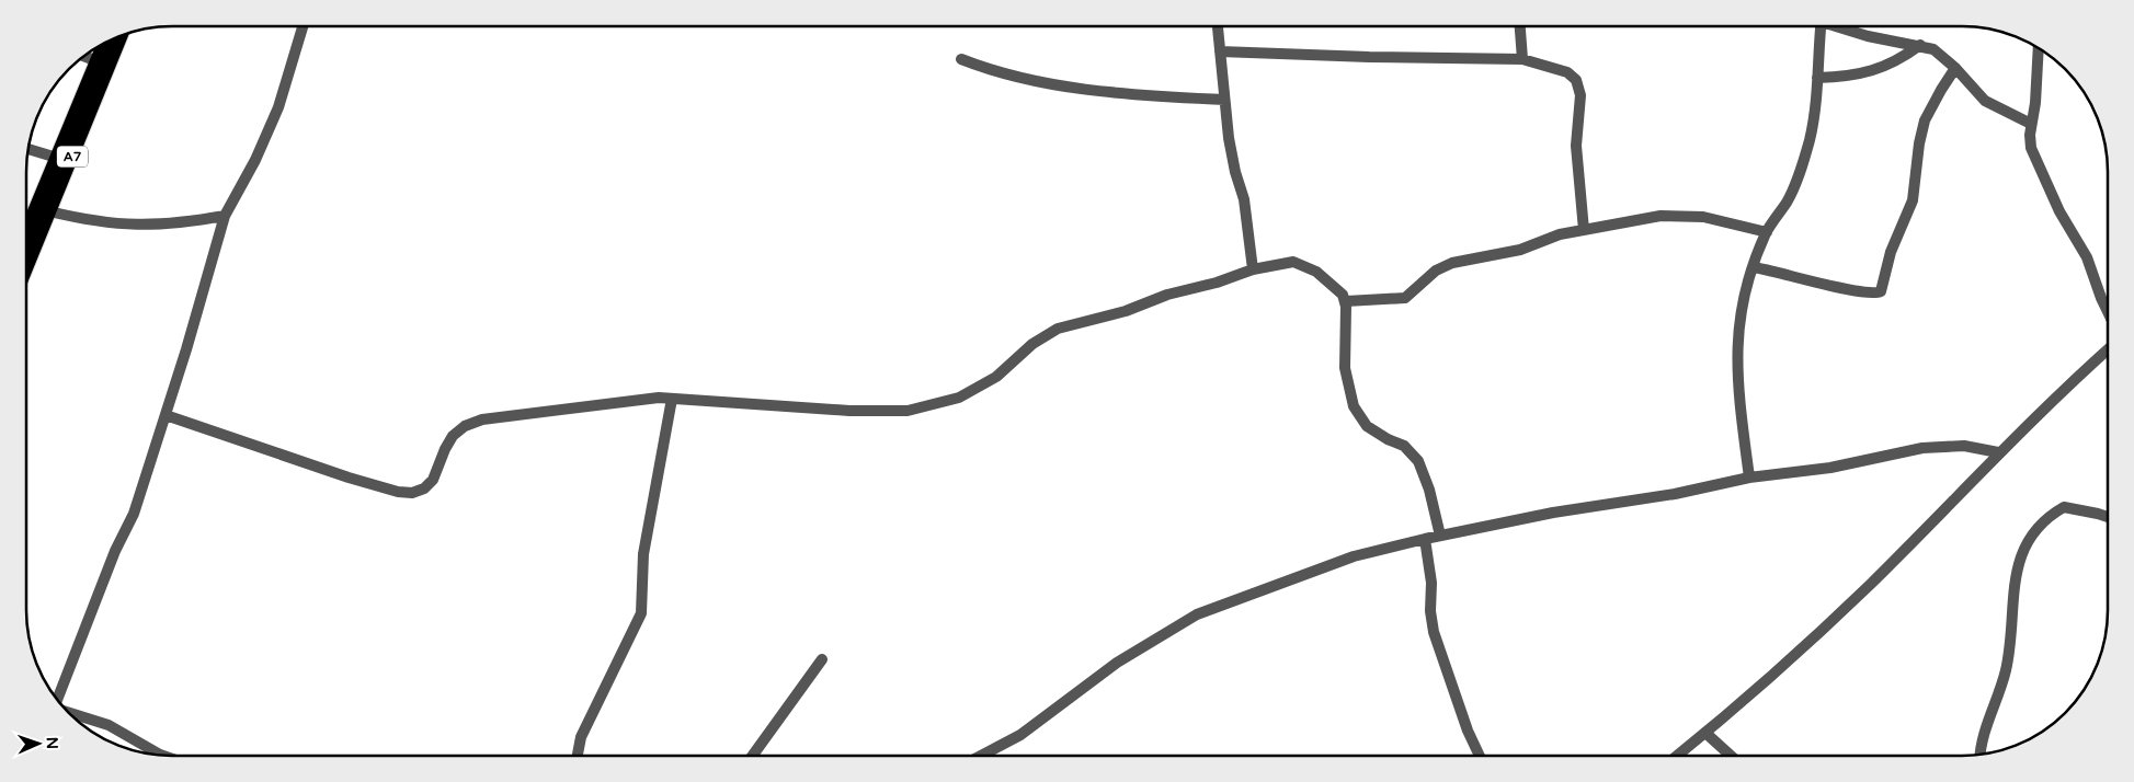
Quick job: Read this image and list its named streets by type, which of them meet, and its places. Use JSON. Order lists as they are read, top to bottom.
{
  "streets": {
    "highway": ["A7"]
  },
  "north": "right"
}
